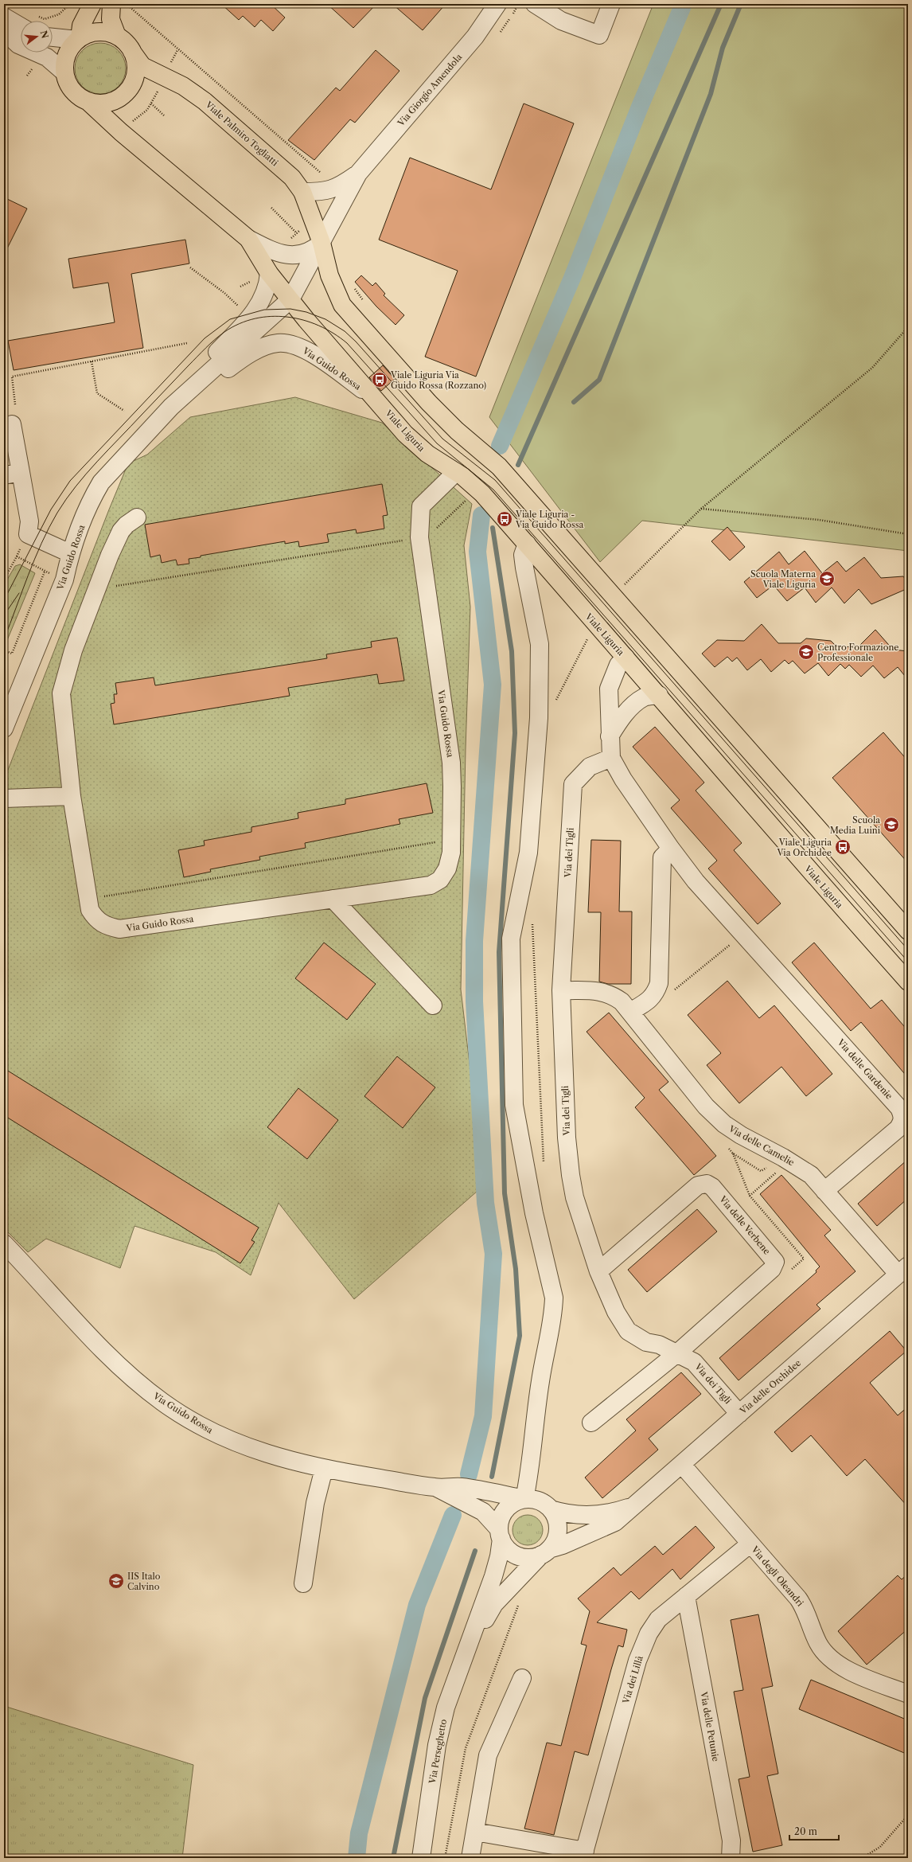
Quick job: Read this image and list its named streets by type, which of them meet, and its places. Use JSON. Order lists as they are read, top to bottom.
{
  "streets": {
    "main road": ["Viale Palmiro Togliatti", "Viale Liguria"],
    "street": [
      "Via Giorgio Amendola",
      "Via Guido Rossa",
      "Via dei Tigli",
      "Via delle Gardenie",
      "Via delle Camelie",
      "Via delle Verbene",
      "Via delle Orchidee",
      "Via degli Oleandri",
      "Via dei Lillà",
      "Via delle Petunie",
      "Via Perseghetto"
    ]
  },
  "crossings": [
    ["Via Giorgio Amendola", "Viale Palmiro Togliatti"],
    ["Viale Palmiro Togliatti", "Via Guido Rossa"],
    ["Viale Palmiro Togliatti", "Viale Liguria"],
    ["Via Guido Rossa", "Viale Liguria"],
    ["Via Guido Rossa", "Via delle Orchidee"],
    ["Via Guido Rossa", "Via Perseghetto"],
    ["Via dei Tigli", "Via delle Camelie"],
    ["Via dei Tigli", "Via delle Verbene"],
    ["Via dei Tigli", "Via delle Orchidee"],
    ["Via delle Gardenie", "Via delle Camelie"],
    ["Via delle Camelie", "Via delle Orchidee"],
    ["Via delle Orchidee", "Via degli Oleandri"],
    ["Via delle Orchidee", "Via Perseghetto"],
    ["Via degli Oleandri", "Via dei Lillà"],
    ["Via dei Lillà", "Via delle Petunie"]
  ],
  "places": {
    "bus stop": ["Viale Liguria Via Guido Rossa (Rozzano)", "Viale Liguria - Via Guido Rossa", "Viale Liguria Via Orchidee"],
    "school or university": [
      "Scuola Materna Viale Liguria",
      "Centro Formazione Professionale",
      "Scuola Media Luini",
      "IIS Italo Calvino"
    ]
  },
  "scale_bar": "20 m",
  "north": "right"
}
